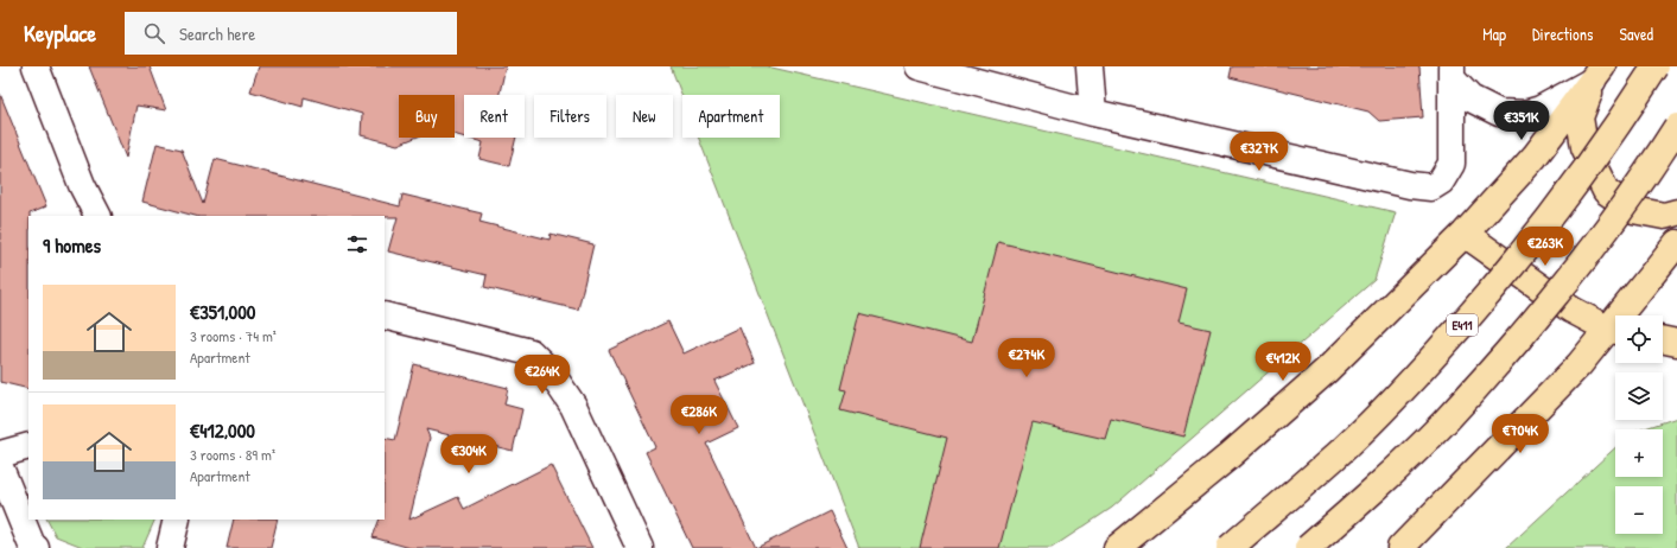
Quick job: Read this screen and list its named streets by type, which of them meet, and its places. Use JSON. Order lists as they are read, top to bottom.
{
  "streets": {
    "main road": ["E411"]
  },
  "page": {
    "header": "Keyplace",
    "search": "Search here",
    "nav": ["Map", "Directions", "Saved"],
    "chip": [
      "Buy",
      "Rent",
      "Filters",
      "New",
      "Apartment"
    ],
    "price": [
      "€351K",
      "€327K",
      "€263K",
      "€274K",
      "€412K",
      "€264K",
      "€286K",
      "€704K",
      "€304K"
    ],
    "heading": "9 homes",
    "list": [
      {
        "name": "€351,000",
        "note": "3 rooms · 74 m² · Apartment"
      },
      {
        "name": "€412,000",
        "note": "3 rooms · 89 m² · Apartment"
      }
    ],
    "map_buttons": ["+", "−"]
  }
}
